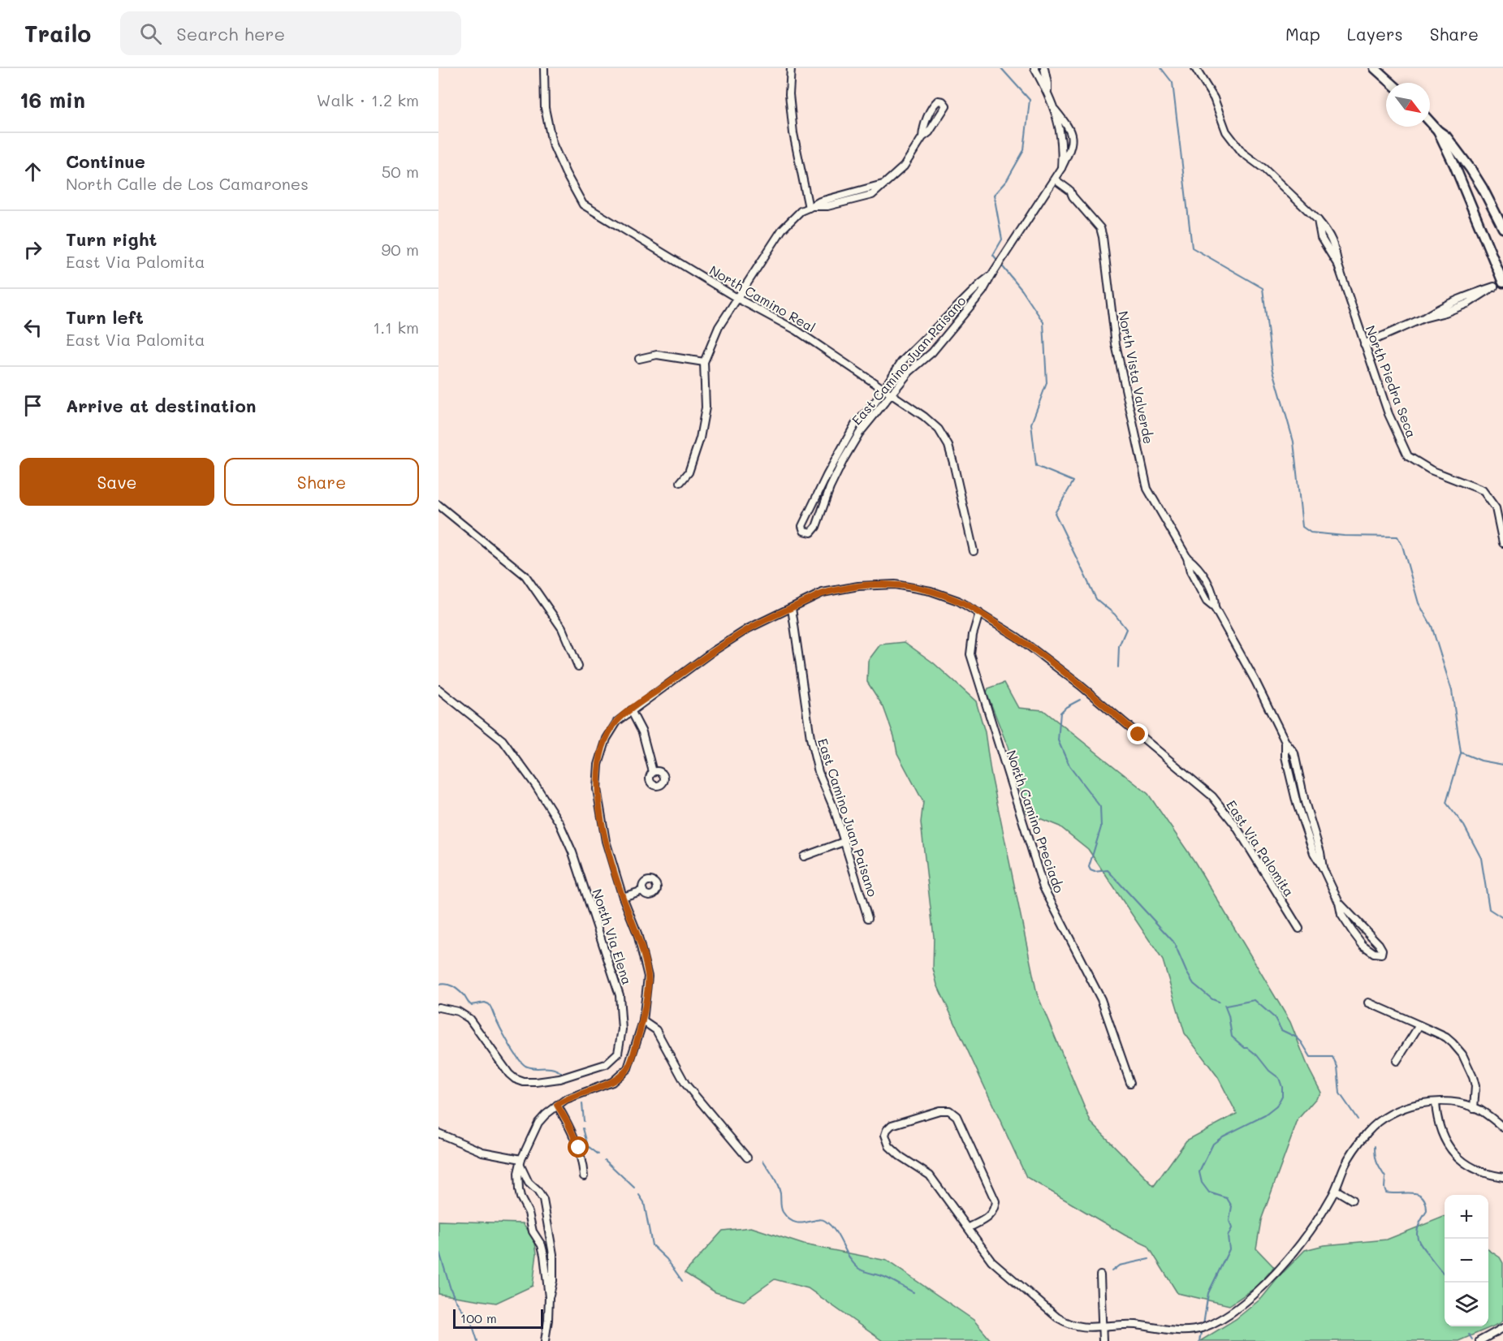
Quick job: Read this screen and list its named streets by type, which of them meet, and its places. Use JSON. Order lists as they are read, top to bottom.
{
  "streets": {
    "street": [
      "North Camino Real",
      "East Camino Juan Paisano",
      "North Vista Valverde",
      "North Piedra Seca",
      "North Camino Preciado",
      "East Via Palomita",
      "North Via Elena"
    ]
  },
  "crossings": [
    ["North Camino Real", "East Camino Juan Paisano"],
    ["East Camino Juan Paisano", "North Vista Valverde"],
    ["East Camino Juan Paisano", "East Via Palomita"],
    ["North Camino Preciado", "East Via Palomita"]
  ],
  "scale_bar": "100 m",
  "north": "bottom right",
  "page": {
    "header": "Trailo",
    "search": "Search here",
    "nav": ["Map", "Layers", "Share"],
    "heading": ["16 min", "Walk · 1.2 km"],
    "list": [
      ["Continue", "North Calle de Los Camarones", "50 m"],
      ["Turn right", "East Via Palomita", "90 m"],
      ["Turn left", "East Via Palomita", "1.1 km"],
      "Arrive at destination"
    ],
    "buttons": ["Save", "Share"],
    "map_buttons": ["+", "−"],
    "scale": "100 m"
  }
}
